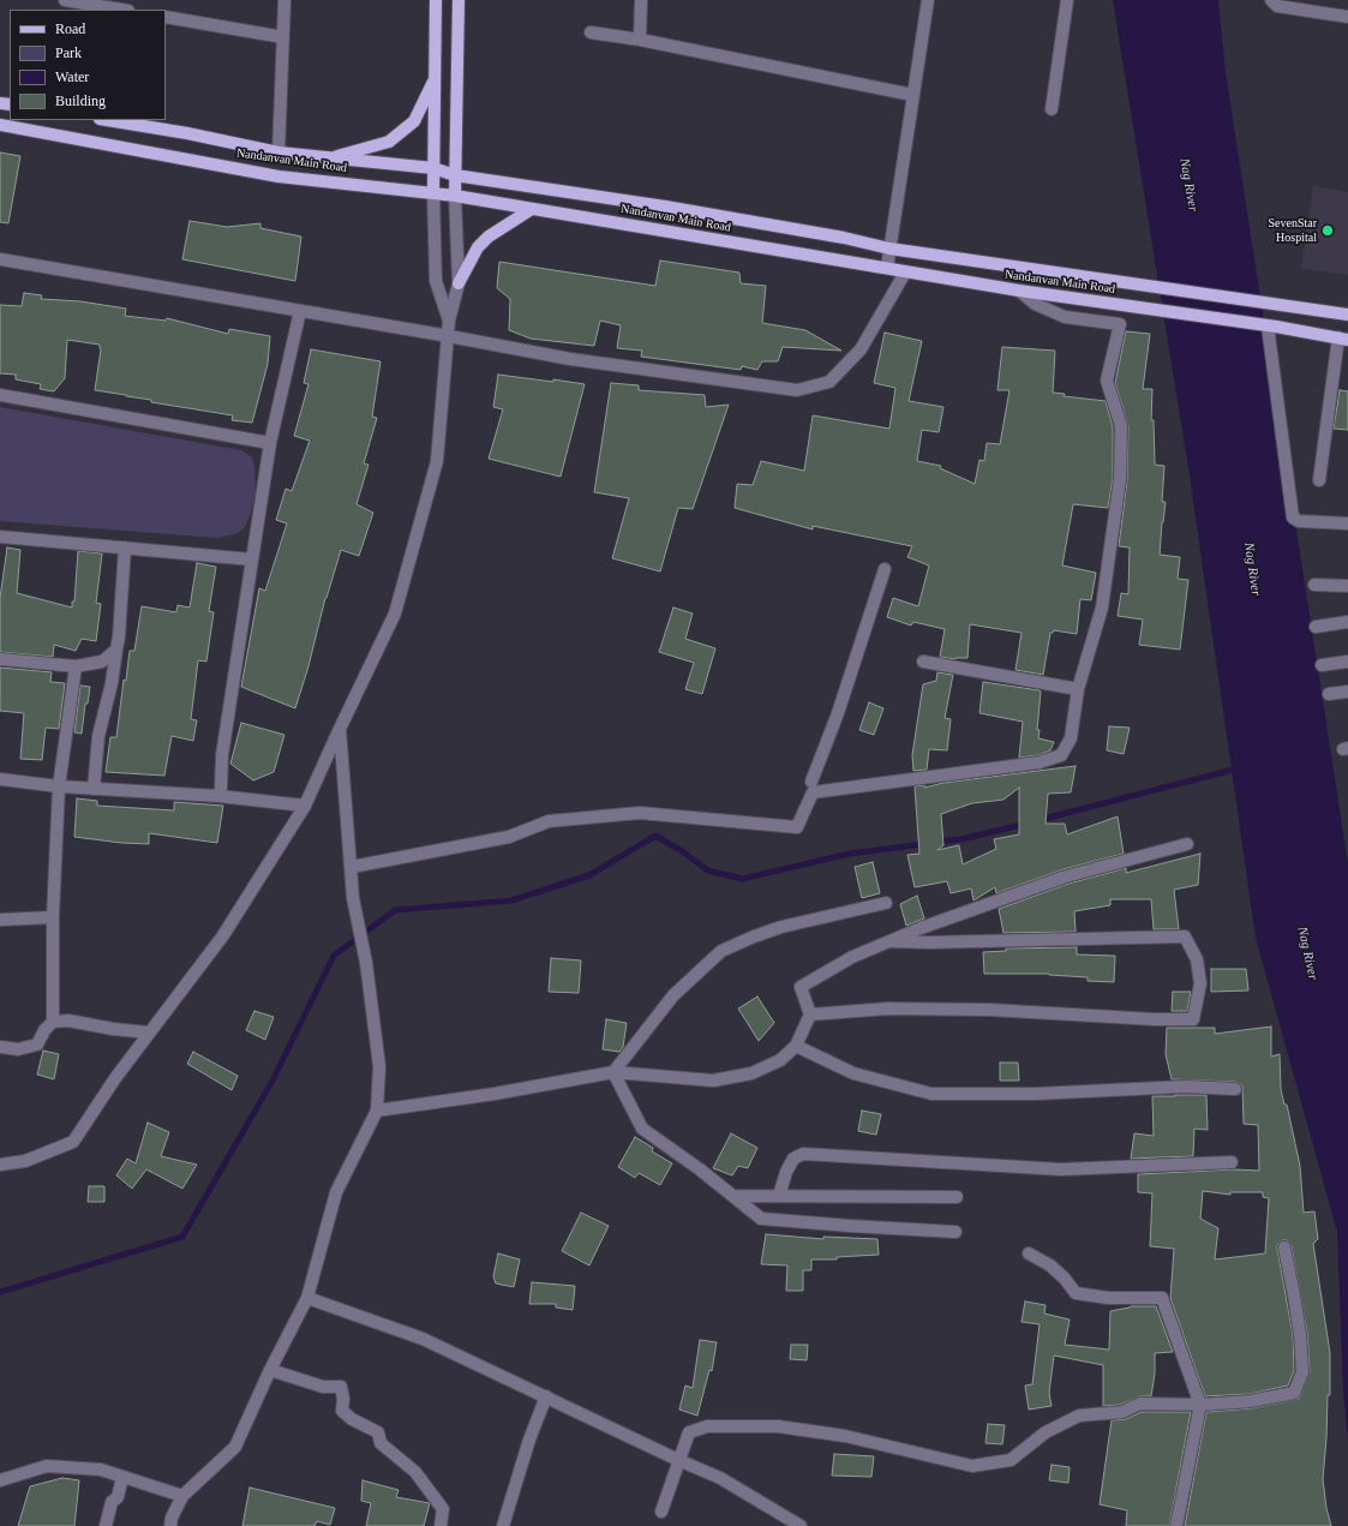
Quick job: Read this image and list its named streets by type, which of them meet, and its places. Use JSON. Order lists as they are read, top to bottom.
{
  "streets": {
    "main road": ["Nandanvan Main Road"]
  },
  "water": ["Nag River"],
  "places": ["SevenStar Hospital"],
  "legend": [
    "Road",
    "Park",
    "Water",
    "Building"
  ]
}
